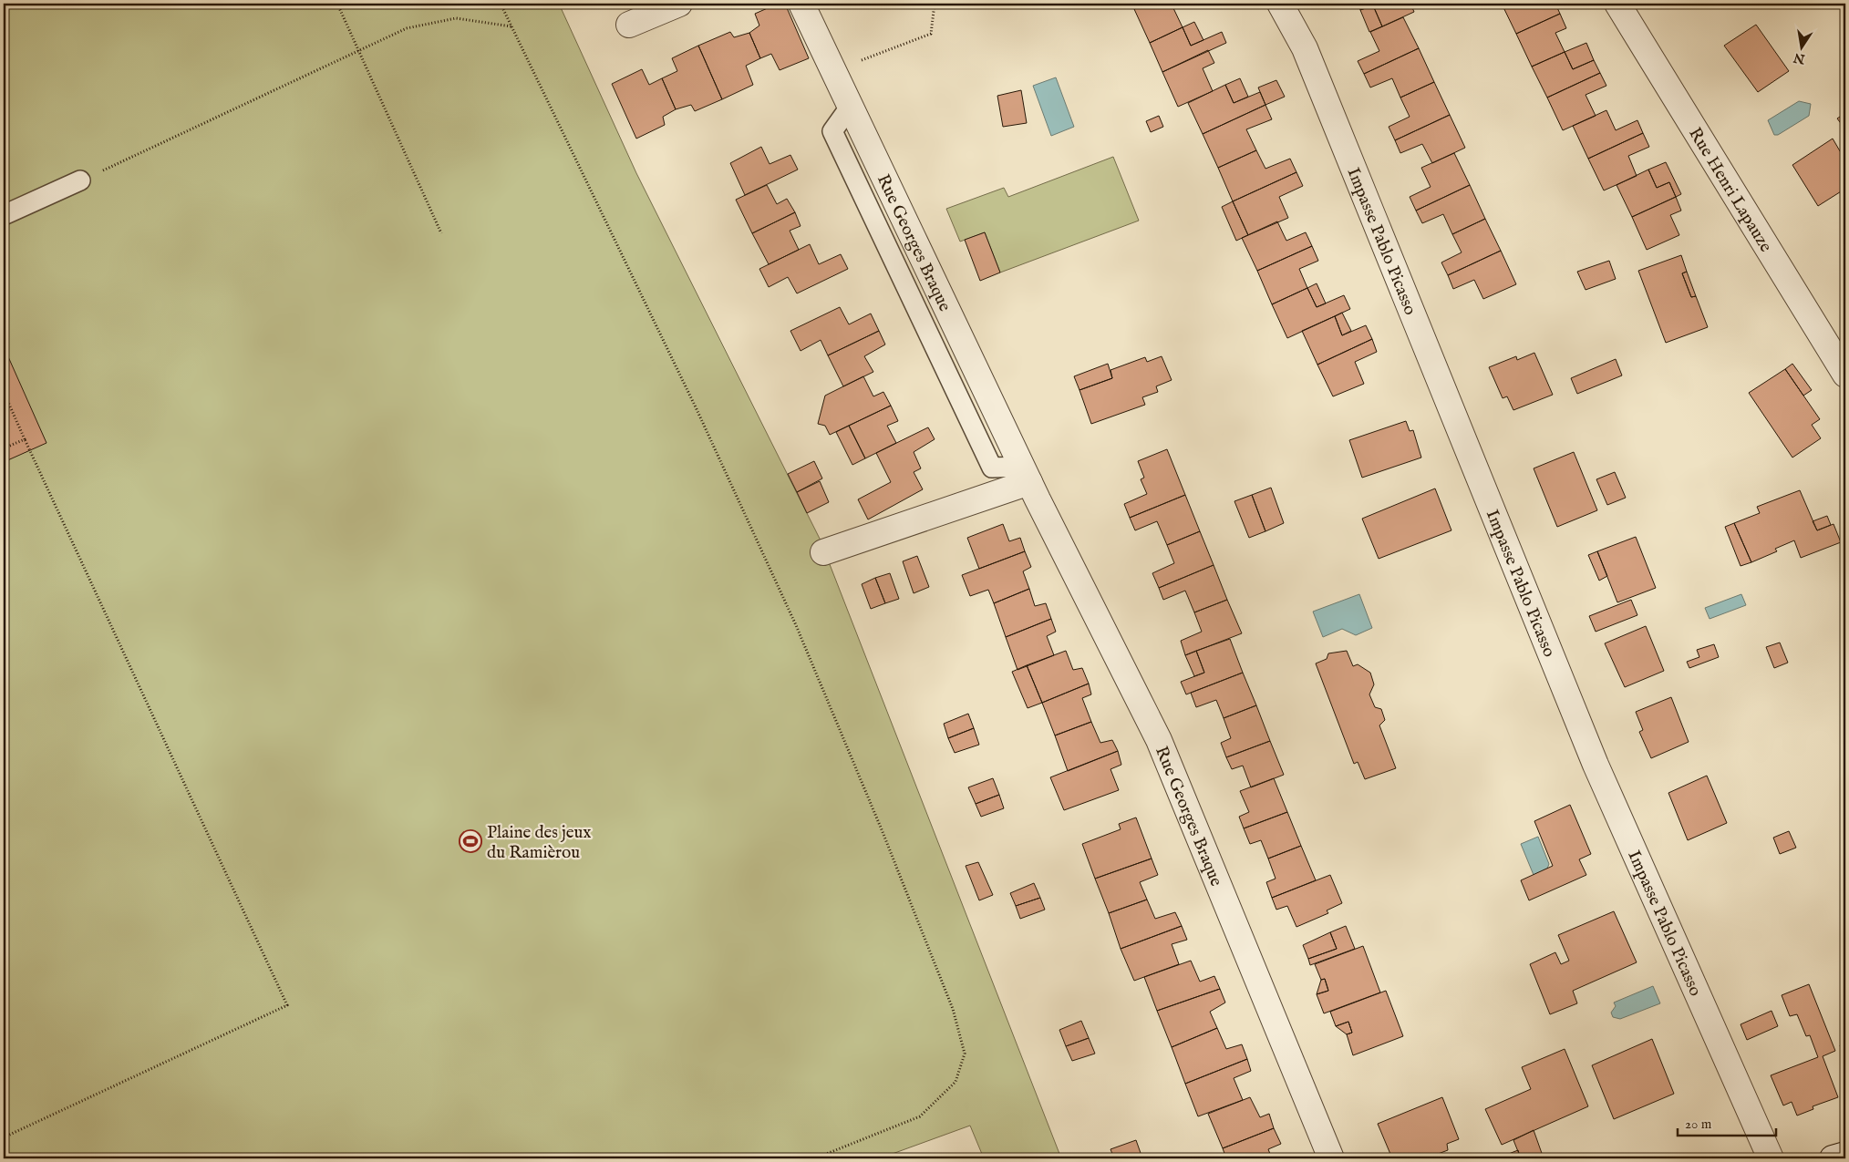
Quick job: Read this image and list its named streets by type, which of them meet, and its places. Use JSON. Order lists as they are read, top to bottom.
{
  "streets": {
    "street": ["Rue Henri Lapauze", "Impasse Pablo Picasso", "Rue Georges Braque"]
  },
  "places": {
    "sports": ["Plaine des jeux du Ramièrou"]
  },
  "scale_bar": "20 m",
  "north": "bottom"
}
